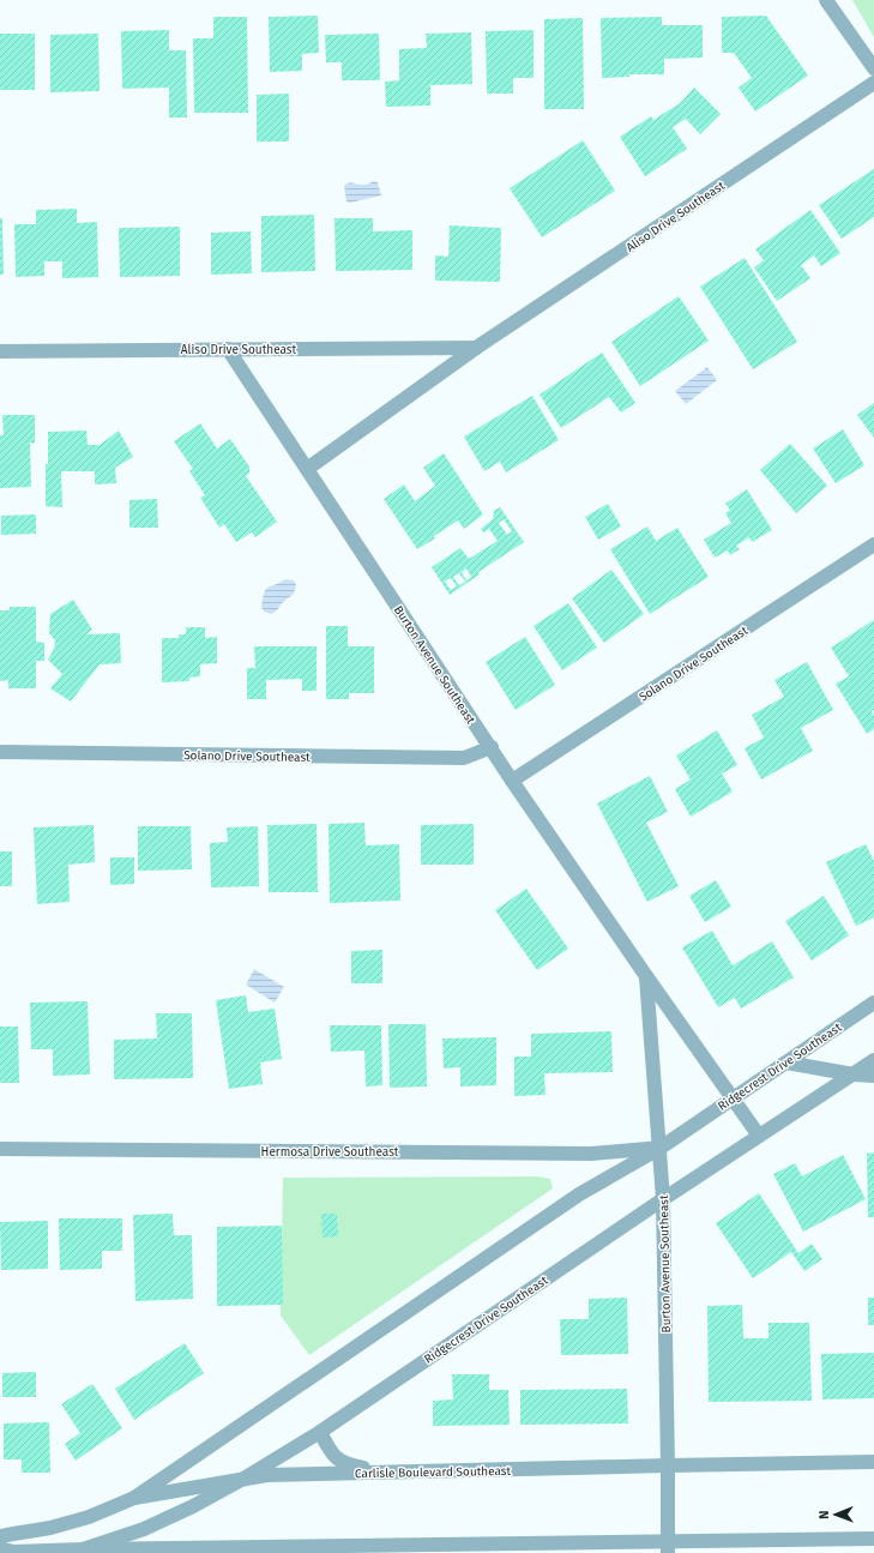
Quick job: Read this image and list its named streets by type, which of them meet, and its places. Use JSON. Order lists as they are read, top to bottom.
{
  "streets": {
    "street": [
      "Aliso Drive Southeast",
      "Solano Drive Southeast",
      "Burton Avenue Southeast",
      "Ridgecrest Drive Southeast",
      "Hermosa Drive Southeast",
      "Carlisle Boulevard Southeast"
    ]
  },
  "crossings": [
    ["Aliso Drive Southeast", "Burton Avenue Southeast"],
    ["Solano Drive Southeast", "Burton Avenue Southeast"],
    ["Burton Avenue Southeast", "Ridgecrest Drive Southeast"],
    ["Burton Avenue Southeast", "Hermosa Drive Southeast"],
    ["Burton Avenue Southeast", "Carlisle Boulevard Southeast"],
    ["Ridgecrest Drive Southeast", "Hermosa Drive Southeast"],
    ["Ridgecrest Drive Southeast", "Carlisle Boulevard Southeast"]
  ],
  "north": "left"
}
